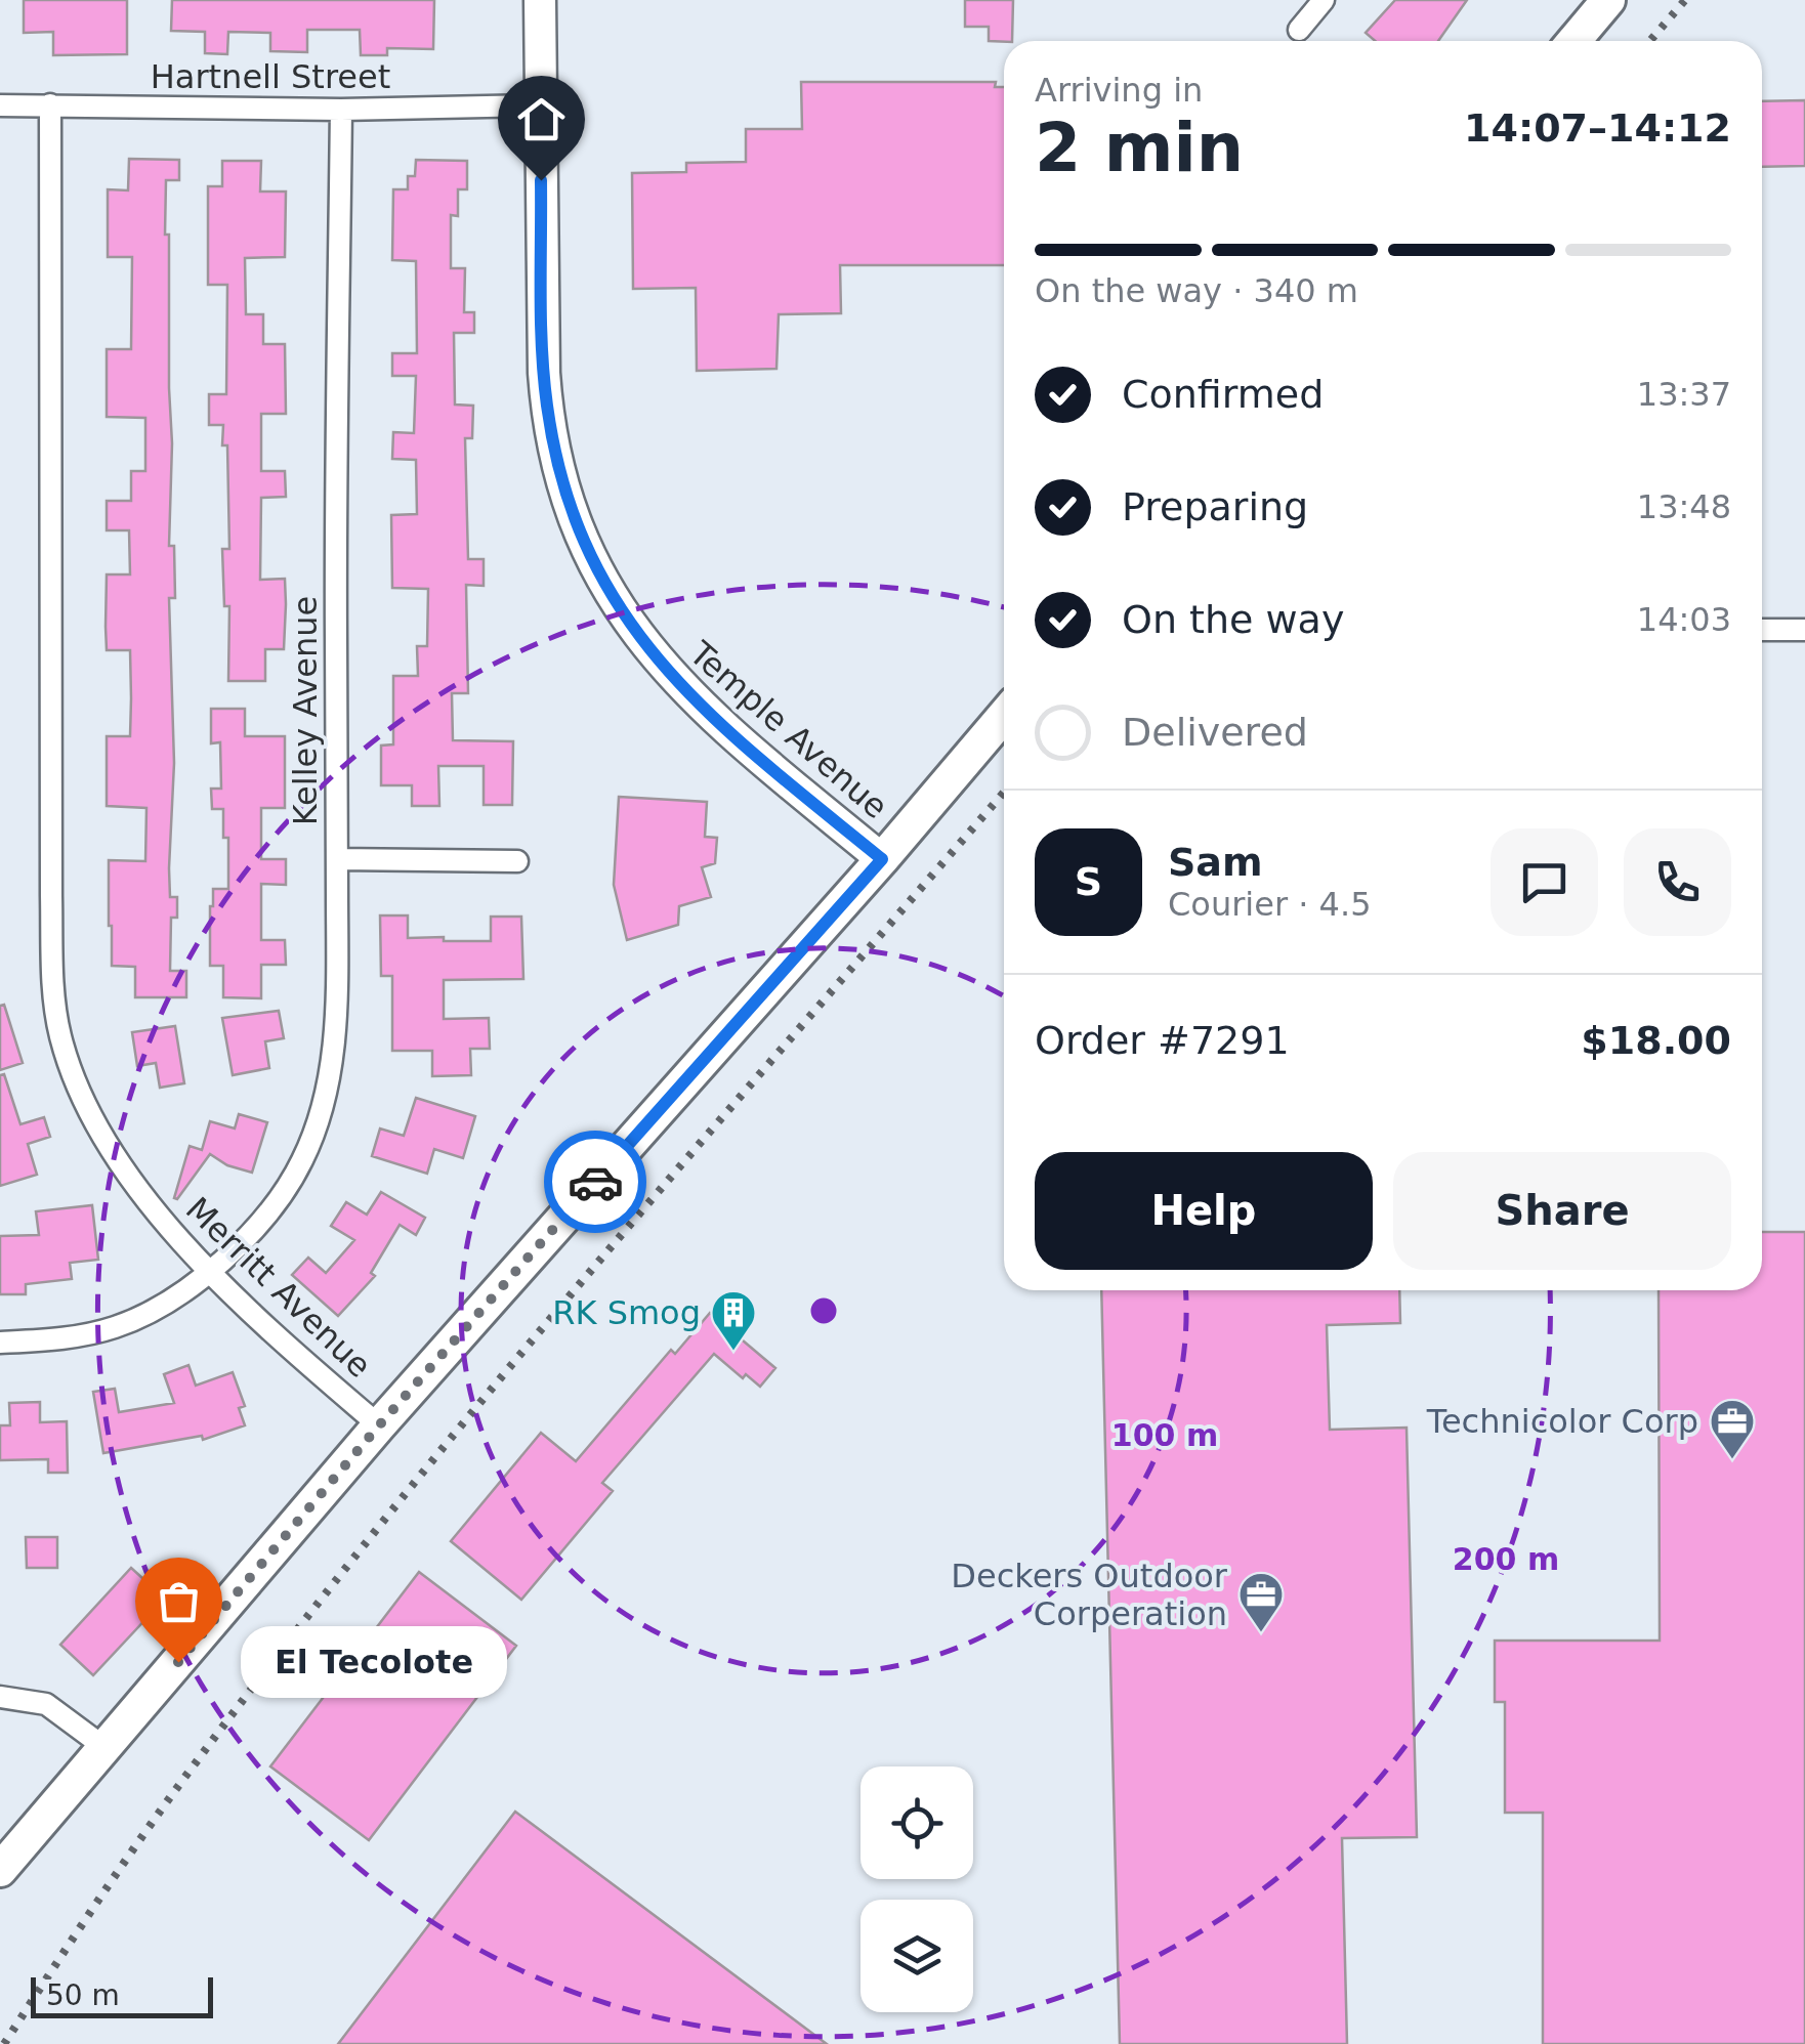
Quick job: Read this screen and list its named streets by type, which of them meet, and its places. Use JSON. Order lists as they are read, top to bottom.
{
  "streets": {
    "main road": ["Temple Avenue"],
    "street": ["Hartnell Street", "Kelley Avenue", "Merritt Avenue"]
  },
  "crossings": [
    ["Hartnell Street", "Kelley Avenue"],
    ["Hartnell Street", "Temple Avenue"],
    ["Hartnell Street", "Merritt Avenue"],
    ["Kelley Avenue", "Merritt Avenue"]
  ],
  "places": {
    "building": ["RK Smog"],
    "office": ["Technicolor Corp", "Deckers Outdoor Corperation"],
    "other": ["El Tecolote"]
  },
  "scale_bar": "50 m",
  "page": {
    "heading": ["2 min", "Arriving in", "14:07–14:12"],
    "panel": [
      "Sam",
      "Courier · 4.5",
      "Order #7291",
      "$18.00"
    ],
    "bar": "On the way · 340 m",
    "list": [
      ["Confirmed", "13:37"],
      ["Preparing", "13:48"],
      ["On the way", "14:03"],
      "Delivered"
    ],
    "round": "S",
    "buttons": ["Help", "Share"],
    "bubble": "El Tecolote",
    "scale": "50 m"
  },
  "rings": ["100 m", "200 m"]
}
